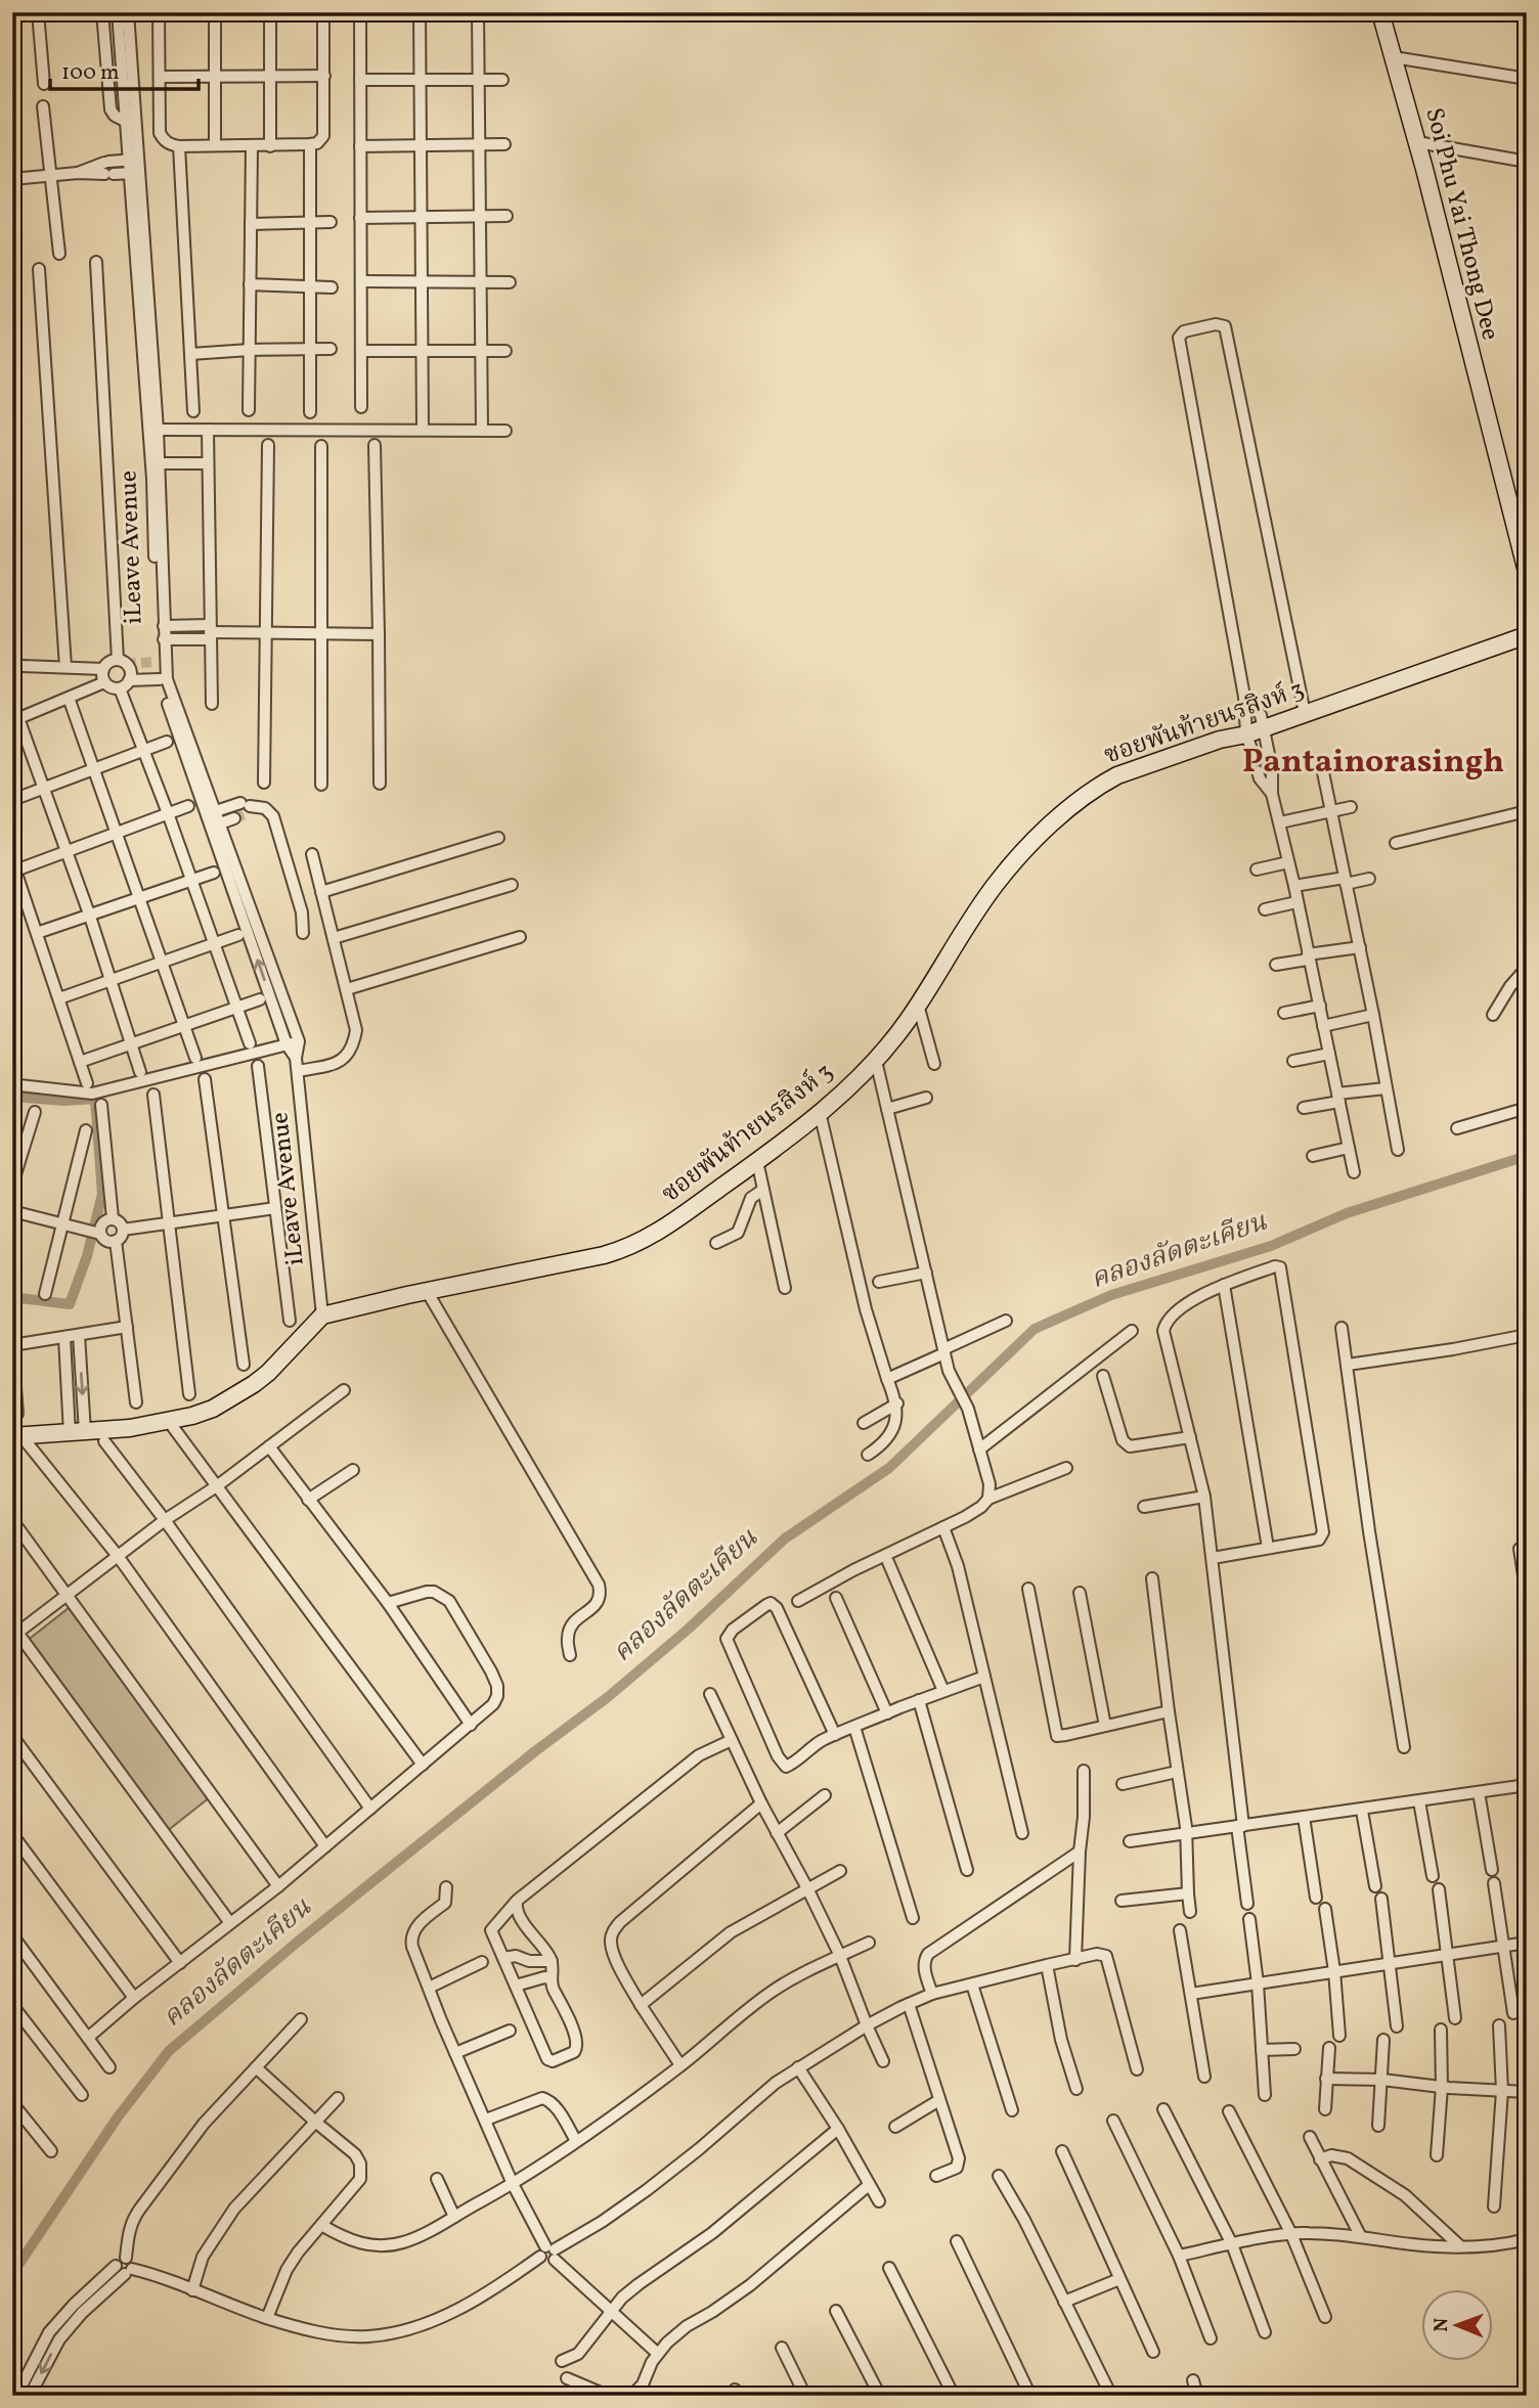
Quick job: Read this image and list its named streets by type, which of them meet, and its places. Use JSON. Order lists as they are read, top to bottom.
{
  "streets": {
    "street": ["Soi Phu Yai Thong Dee", "iLeave Avenue", "ซอยพันท้ายนรสิงห์ 3"]
  },
  "crossings": [
    ["iLeave Avenue", "ซอยพันท้ายนรสิงห์ 3"]
  ],
  "districts": ["Pantainorasingh"],
  "water": ["คลองลัดตะเคียน"],
  "scale_bar": "100 m",
  "north": "left"
}
